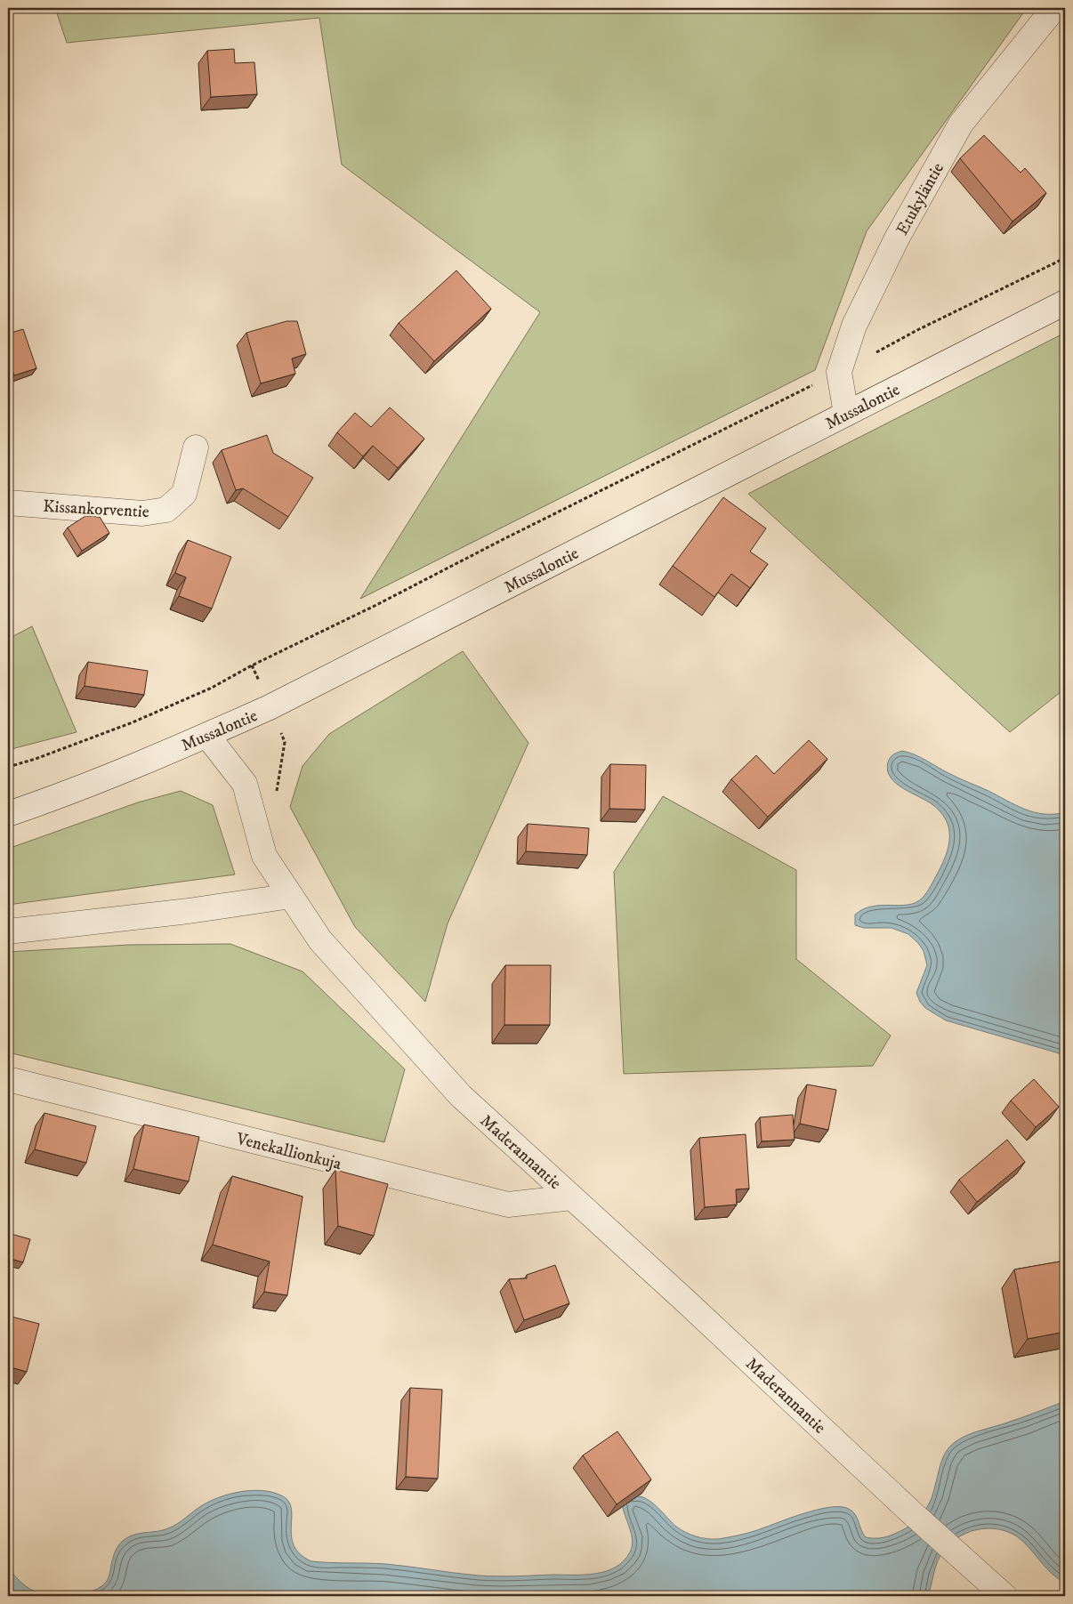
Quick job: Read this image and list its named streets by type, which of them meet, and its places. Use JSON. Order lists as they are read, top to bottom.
{
  "streets": {
    "street": [
      "Etukyläntie",
      "Mussalontie",
      "Kissankorventie",
      "Venekallionkuja",
      "Maderannantie"
    ]
  },
  "crossings": [
    ["Etukyläntie", "Mussalontie"],
    ["Mussalontie", "Maderannantie"],
    ["Venekallionkuja", "Maderannantie"]
  ]
}
